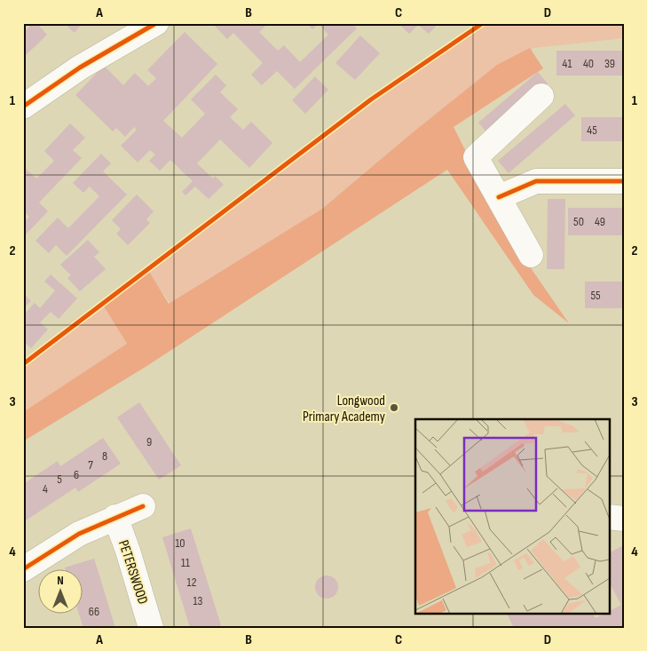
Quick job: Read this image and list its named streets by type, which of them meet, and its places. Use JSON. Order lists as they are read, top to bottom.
{
  "streets": {
    "street": ["PETERSWOOD"]
  },
  "places": ["Longwood Primary Academy"],
  "house_numbers": [
    "41",
    "40",
    "39",
    "45",
    "50",
    "49",
    "55",
    "9",
    "8",
    "7",
    "6",
    "5",
    "4",
    "10",
    "11",
    "12",
    "13",
    "66"
  ],
  "north": "top",
  "grid": {
    "columns": [
      "A",
      "B",
      "C",
      "D"
    ],
    "rows": [
      "1",
      "2",
      "3",
      "4"
    ]
  }
}
